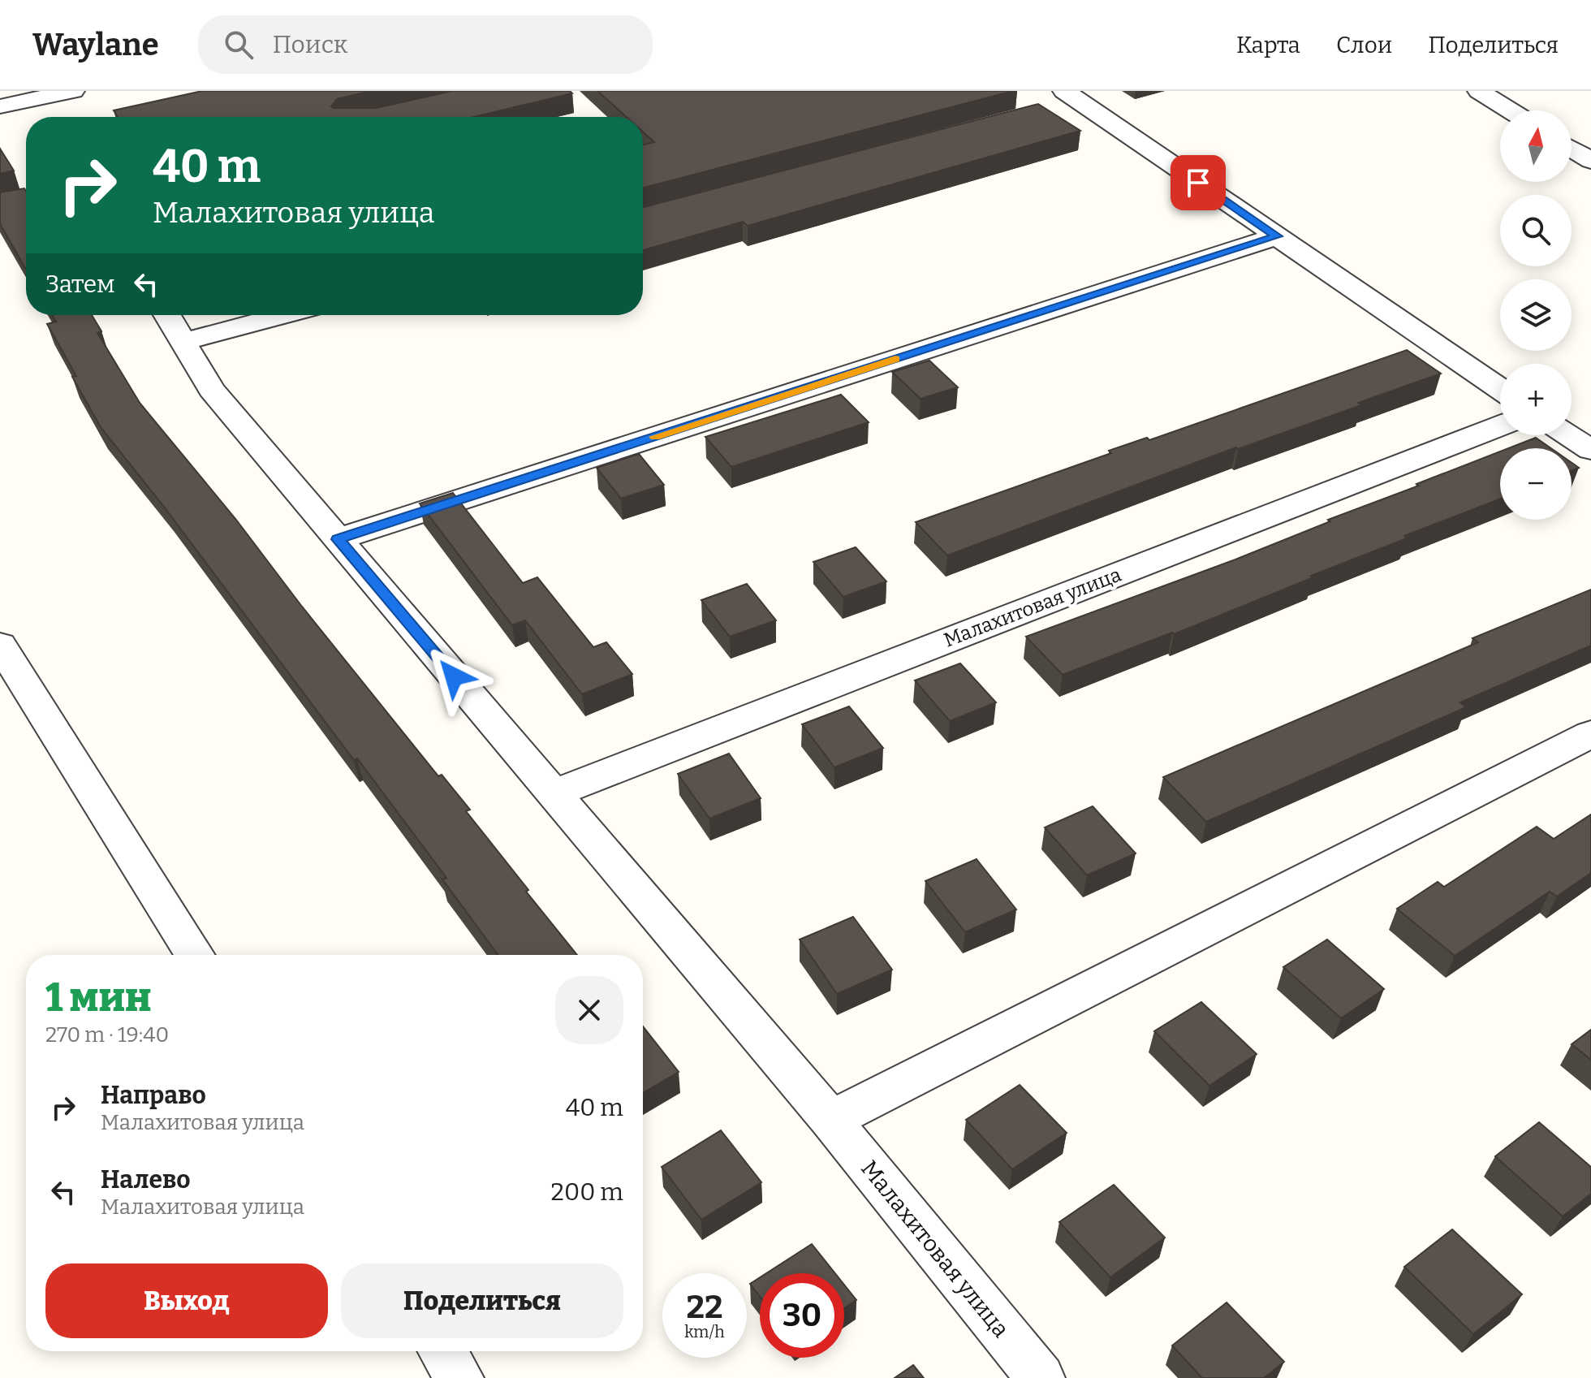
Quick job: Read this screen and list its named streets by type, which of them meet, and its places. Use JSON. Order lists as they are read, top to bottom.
{
  "streets": {
    "street": ["Малахитовая улица"]
  },
  "north": "top",
  "page": {
    "header": "Waylane",
    "search": "Поиск",
    "nav": ["Карта", "Слои", "Поделиться"],
    "map_buttons": ["+", "−"],
    "turn": ["40 m", "Малахитовая улица"],
    "then": "Затем",
    "heading": ["1 мин", "270 m · 19:40"],
    "list": [
      {
        "name": "Направо",
        "note": "Малахитовая улица",
        "value": "40 m"
      },
      {
        "name": "Налево",
        "note": "Малахитовая улица",
        "value": "200 m"
      }
    ],
    "buttons": ["Выход", "Поделиться"],
    "speed": "22 km/h",
    "limit": "30"
  }
}
